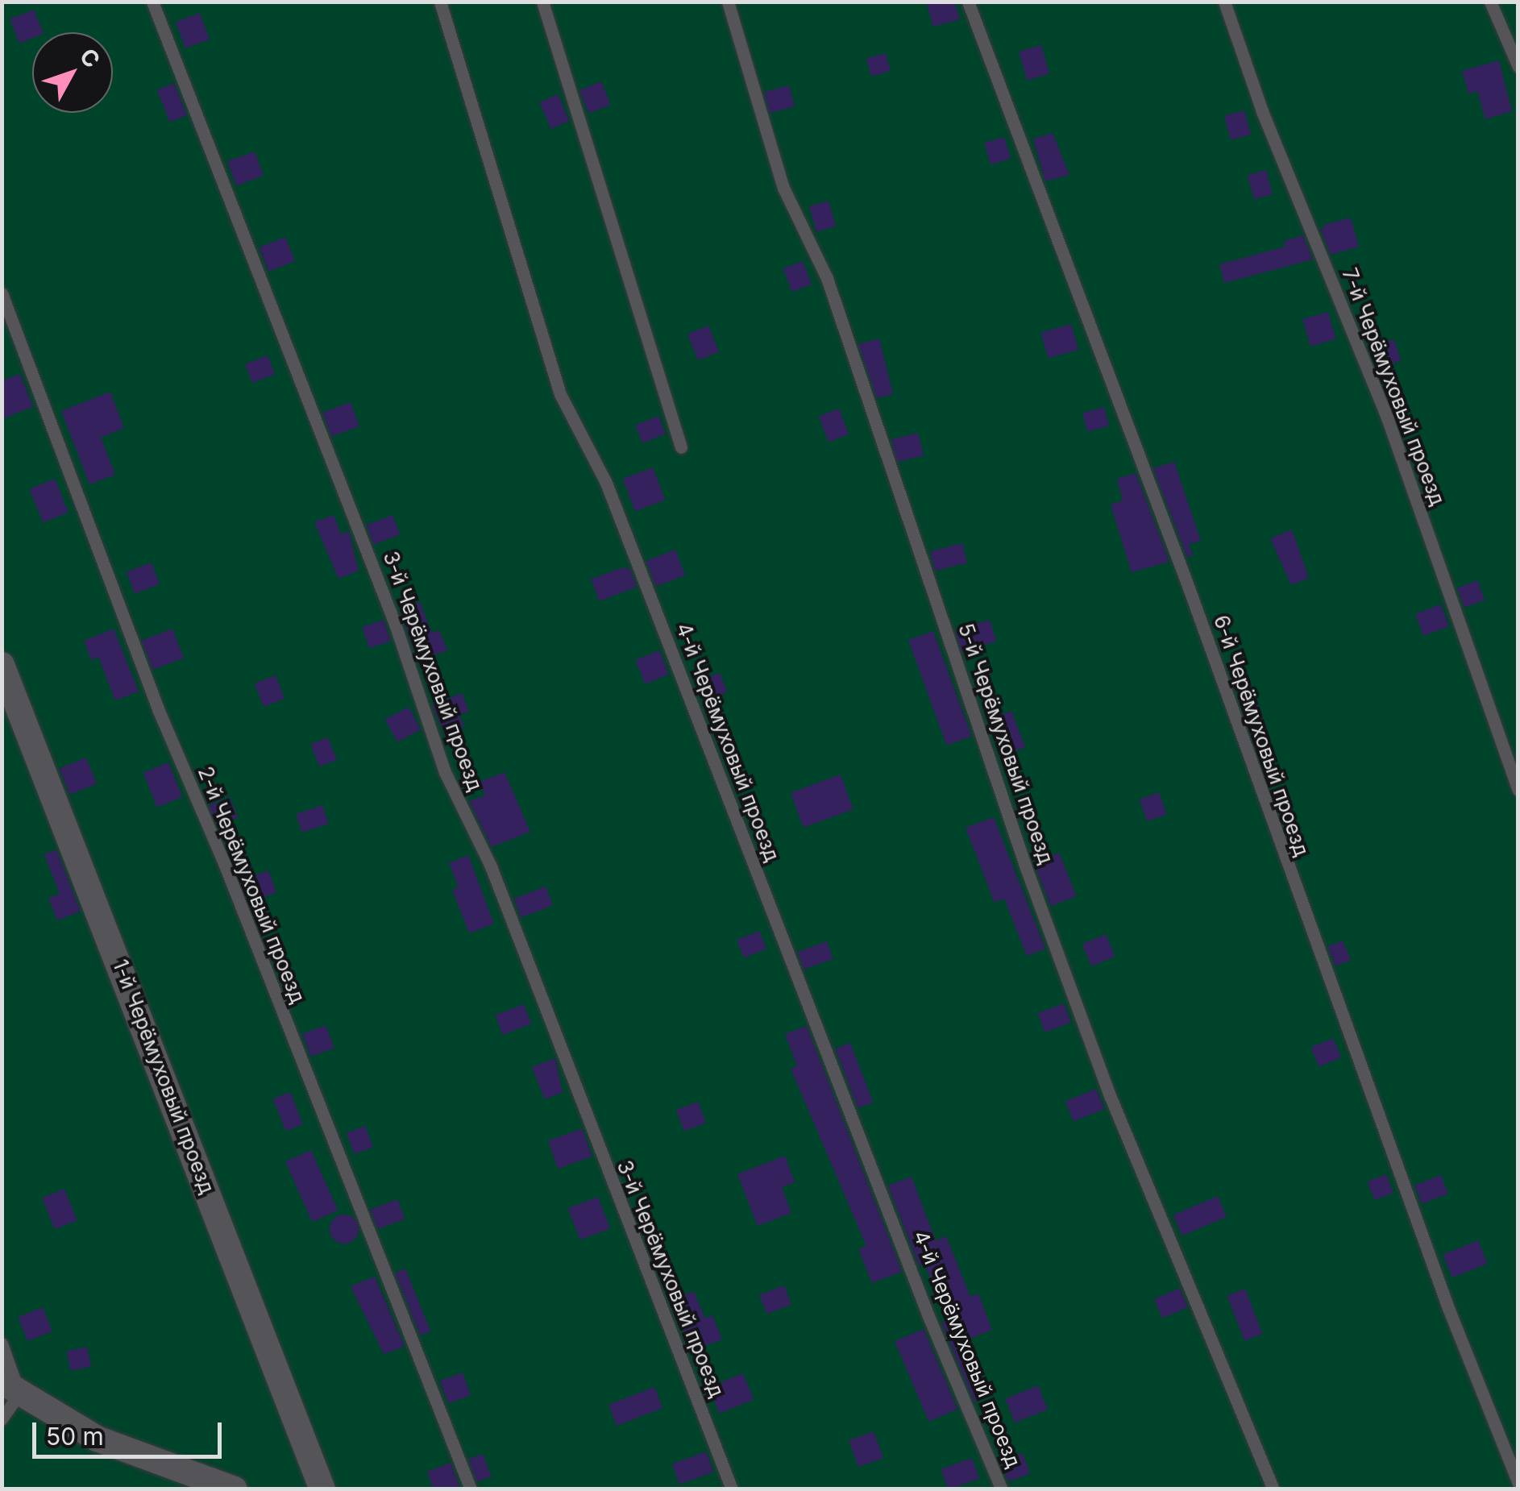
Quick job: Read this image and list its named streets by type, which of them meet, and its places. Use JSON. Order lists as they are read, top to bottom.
{
  "streets": {
    "street": ["1-й Черёмуховый проезд"],
    "lane": [
      "7-й Черёмуховый проезд",
      "3-й Черёмуховый проезд",
      "6-й Черёмуховый проезд",
      "4-й Черёмуховый проезд",
      "5-й Черёмуховый проезд",
      "2-й Черёмуховый проезд"
    ]
  },
  "scale_bar": "50 m",
  "north": "top right"
}
